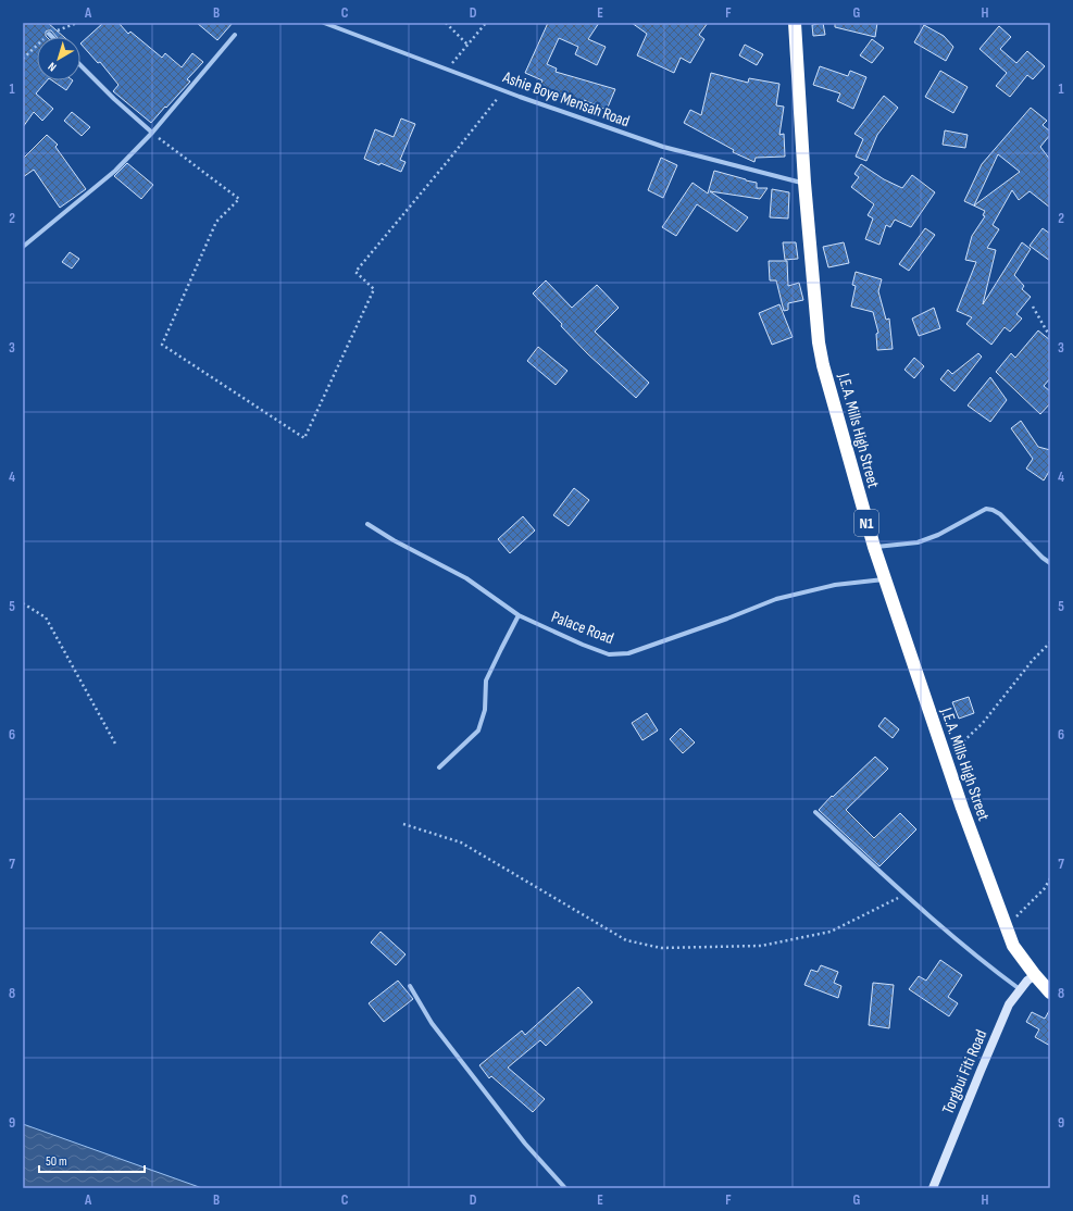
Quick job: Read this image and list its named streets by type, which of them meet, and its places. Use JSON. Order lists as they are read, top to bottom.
{
  "streets": {
    "highway": ["J.E.A. Mills High Street", "N1"],
    "street": ["Ashie Boye Mensah Road", "Palace Road", "Torgbui Fiti Road"]
  },
  "crossings": [
    ["Ashie Boye Mensah Road", "J.E.A. Mills High Street"],
    ["J.E.A. Mills High Street", "Palace Road"],
    ["J.E.A. Mills High Street", "Torgbui Fiti Road"]
  ],
  "scale_bar": "50 m",
  "north": "bottom left",
  "grid": {
    "columns": [
      "A",
      "B",
      "C",
      "D",
      "E",
      "F",
      "G",
      "H"
    ],
    "rows": [
      "1",
      "2",
      "3",
      "4",
      "5",
      "6",
      "7",
      "8",
      "9"
    ]
  }
}
